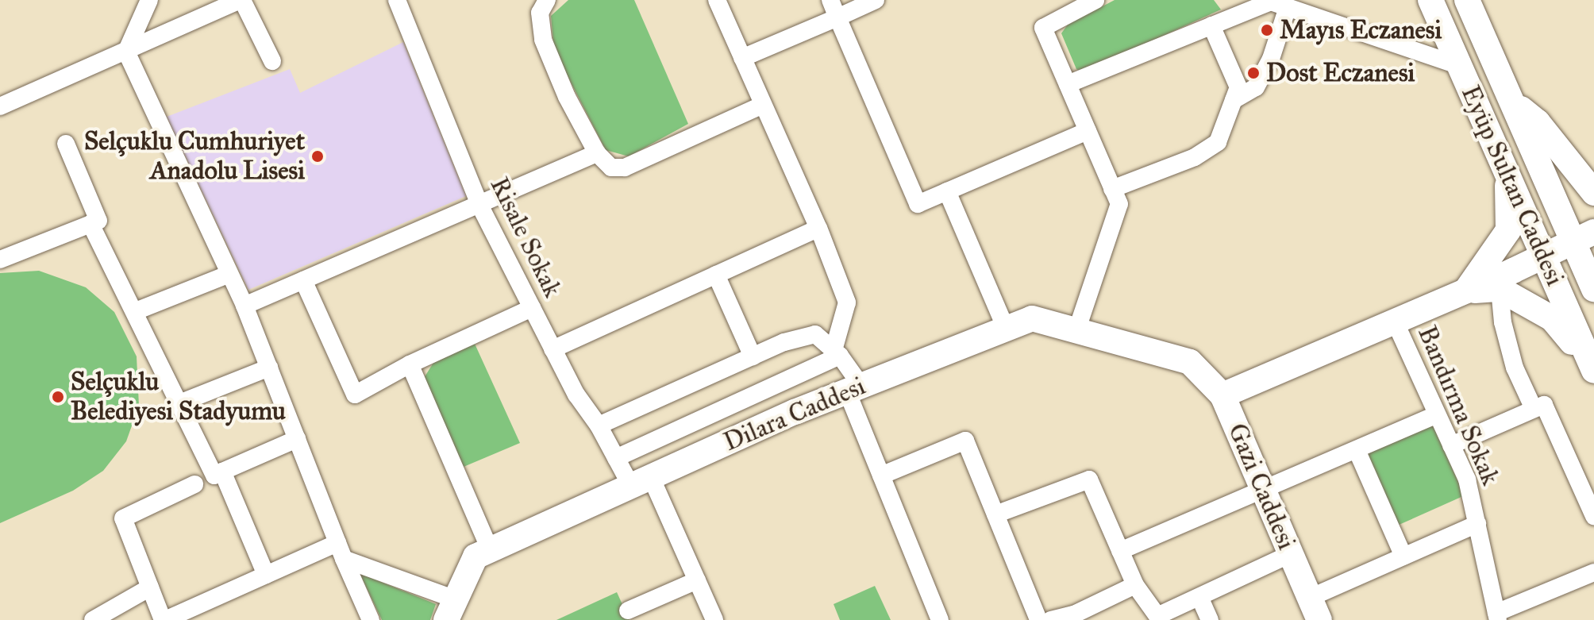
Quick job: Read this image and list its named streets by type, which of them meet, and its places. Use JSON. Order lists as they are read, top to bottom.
{
  "streets": {
    "street": [
      "Eyüp Sultan Caddesi",
      "Risale Sokak",
      "Bandırma Sokak",
      "Dilara Caddesi",
      "Gazi Caddesi"
    ]
  },
  "crossings": [
    ["Risale Sokak", "Dilara Caddesi"],
    ["Dilara Caddesi", "Gazi Caddesi"]
  ],
  "places": [
    "Mayıs Eczanesi",
    "Dost Eczanesi",
    "Selçuklu Cumhuriyet Anadolu Lisesi",
    "Selçuklu Belediyesi Stadyumu"
  ]
}
